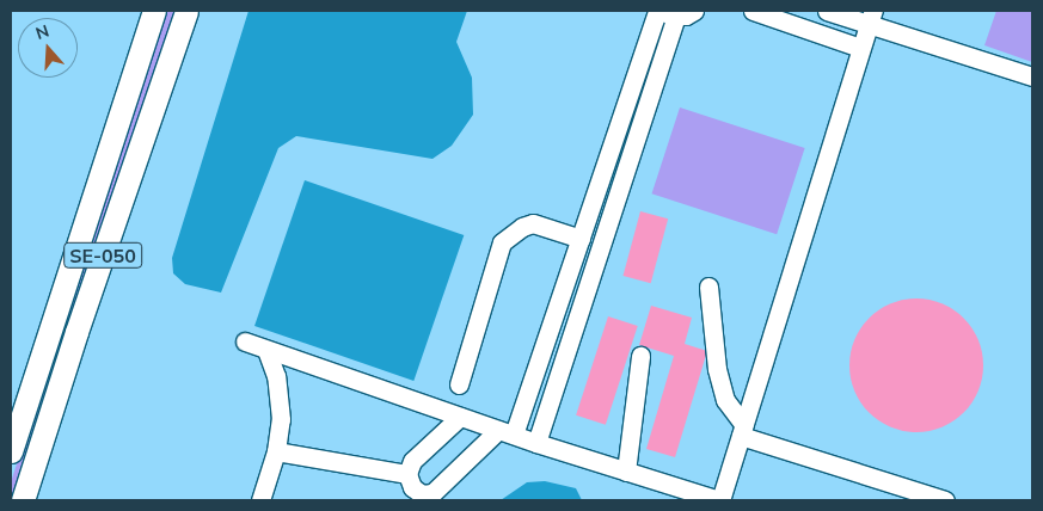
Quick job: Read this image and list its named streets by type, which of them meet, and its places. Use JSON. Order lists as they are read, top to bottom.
{
  "streets": {
    "main road": ["SE-050"]
  },
  "north": "top"
}
